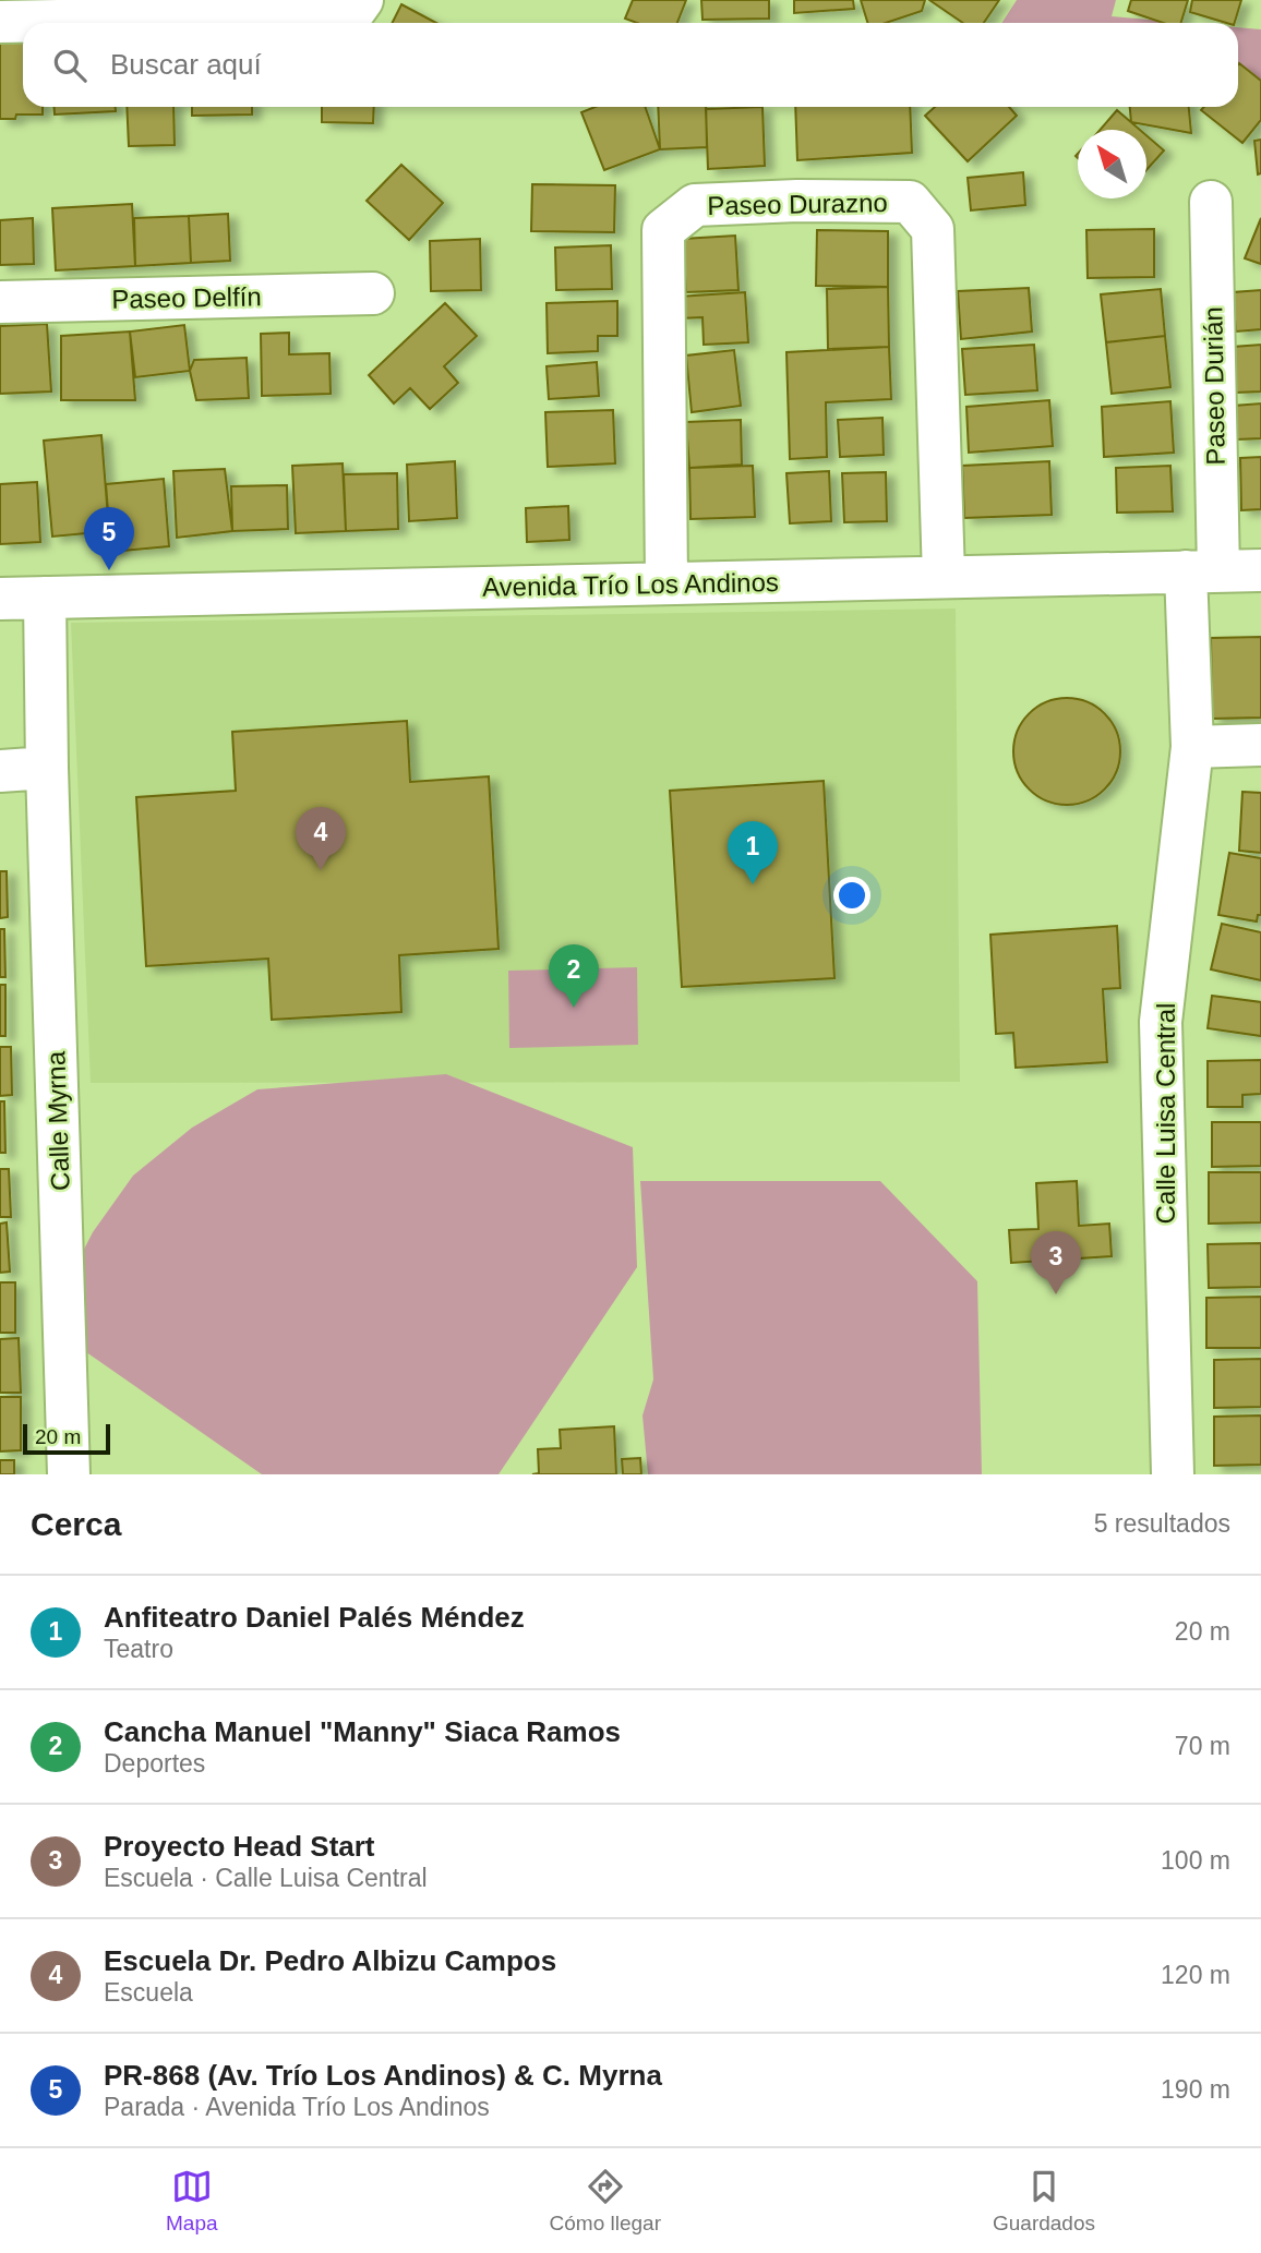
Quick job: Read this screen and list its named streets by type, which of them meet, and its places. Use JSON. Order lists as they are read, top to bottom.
{
  "streets": {
    "street": [
      "Paseo Durazno",
      "Paseo Delfín",
      "Paseo Durián",
      "Avenida Trío Los Andinos",
      "Calle Luisa Central",
      "Calle Myrna"
    ]
  },
  "crossings": [
    ["Paseo Durazno", "Avenida Trío Los Andinos"],
    ["Paseo Durián", "Avenida Trío Los Andinos"],
    ["Paseo Durián", "Calle Luisa Central"],
    ["Avenida Trío Los Andinos", "Calle Luisa Central"],
    ["Avenida Trío Los Andinos", "Calle Myrna"]
  ],
  "scale_bar": "20 m",
  "north": "top left",
  "page": {
    "search": "Buscar aquí",
    "pins": [
      "5",
      "4",
      "1",
      "2",
      "3"
    ],
    "scale": "20 m",
    "heading": ["Cerca", "5 resultados"],
    "list": [
      {
        "mark": "1",
        "name": "Anfiteatro Daniel Palés Méndez",
        "note": "Teatro",
        "value": "20 m"
      },
      {
        "mark": "2",
        "name": "Cancha Manuel \"Manny\" Siaca Ramos",
        "note": "Deportes",
        "value": "70 m"
      },
      {
        "mark": "3",
        "name": "Proyecto Head Start",
        "note": "Escuela · Calle Luisa Central",
        "value": "100 m"
      },
      {
        "mark": "4",
        "name": "Escuela Dr. Pedro Albizu Campos",
        "note": "Escuela",
        "value": "120 m"
      },
      {
        "mark": "5",
        "name": "PR-868 (Av. Trío Los Andinos) & C. Myrna",
        "note": "Parada · Avenida Trío Los Andinos",
        "value": "190 m"
      }
    ],
    "nav": ["Mapa", "Cómo llegar", "Guardados"]
  }
}
